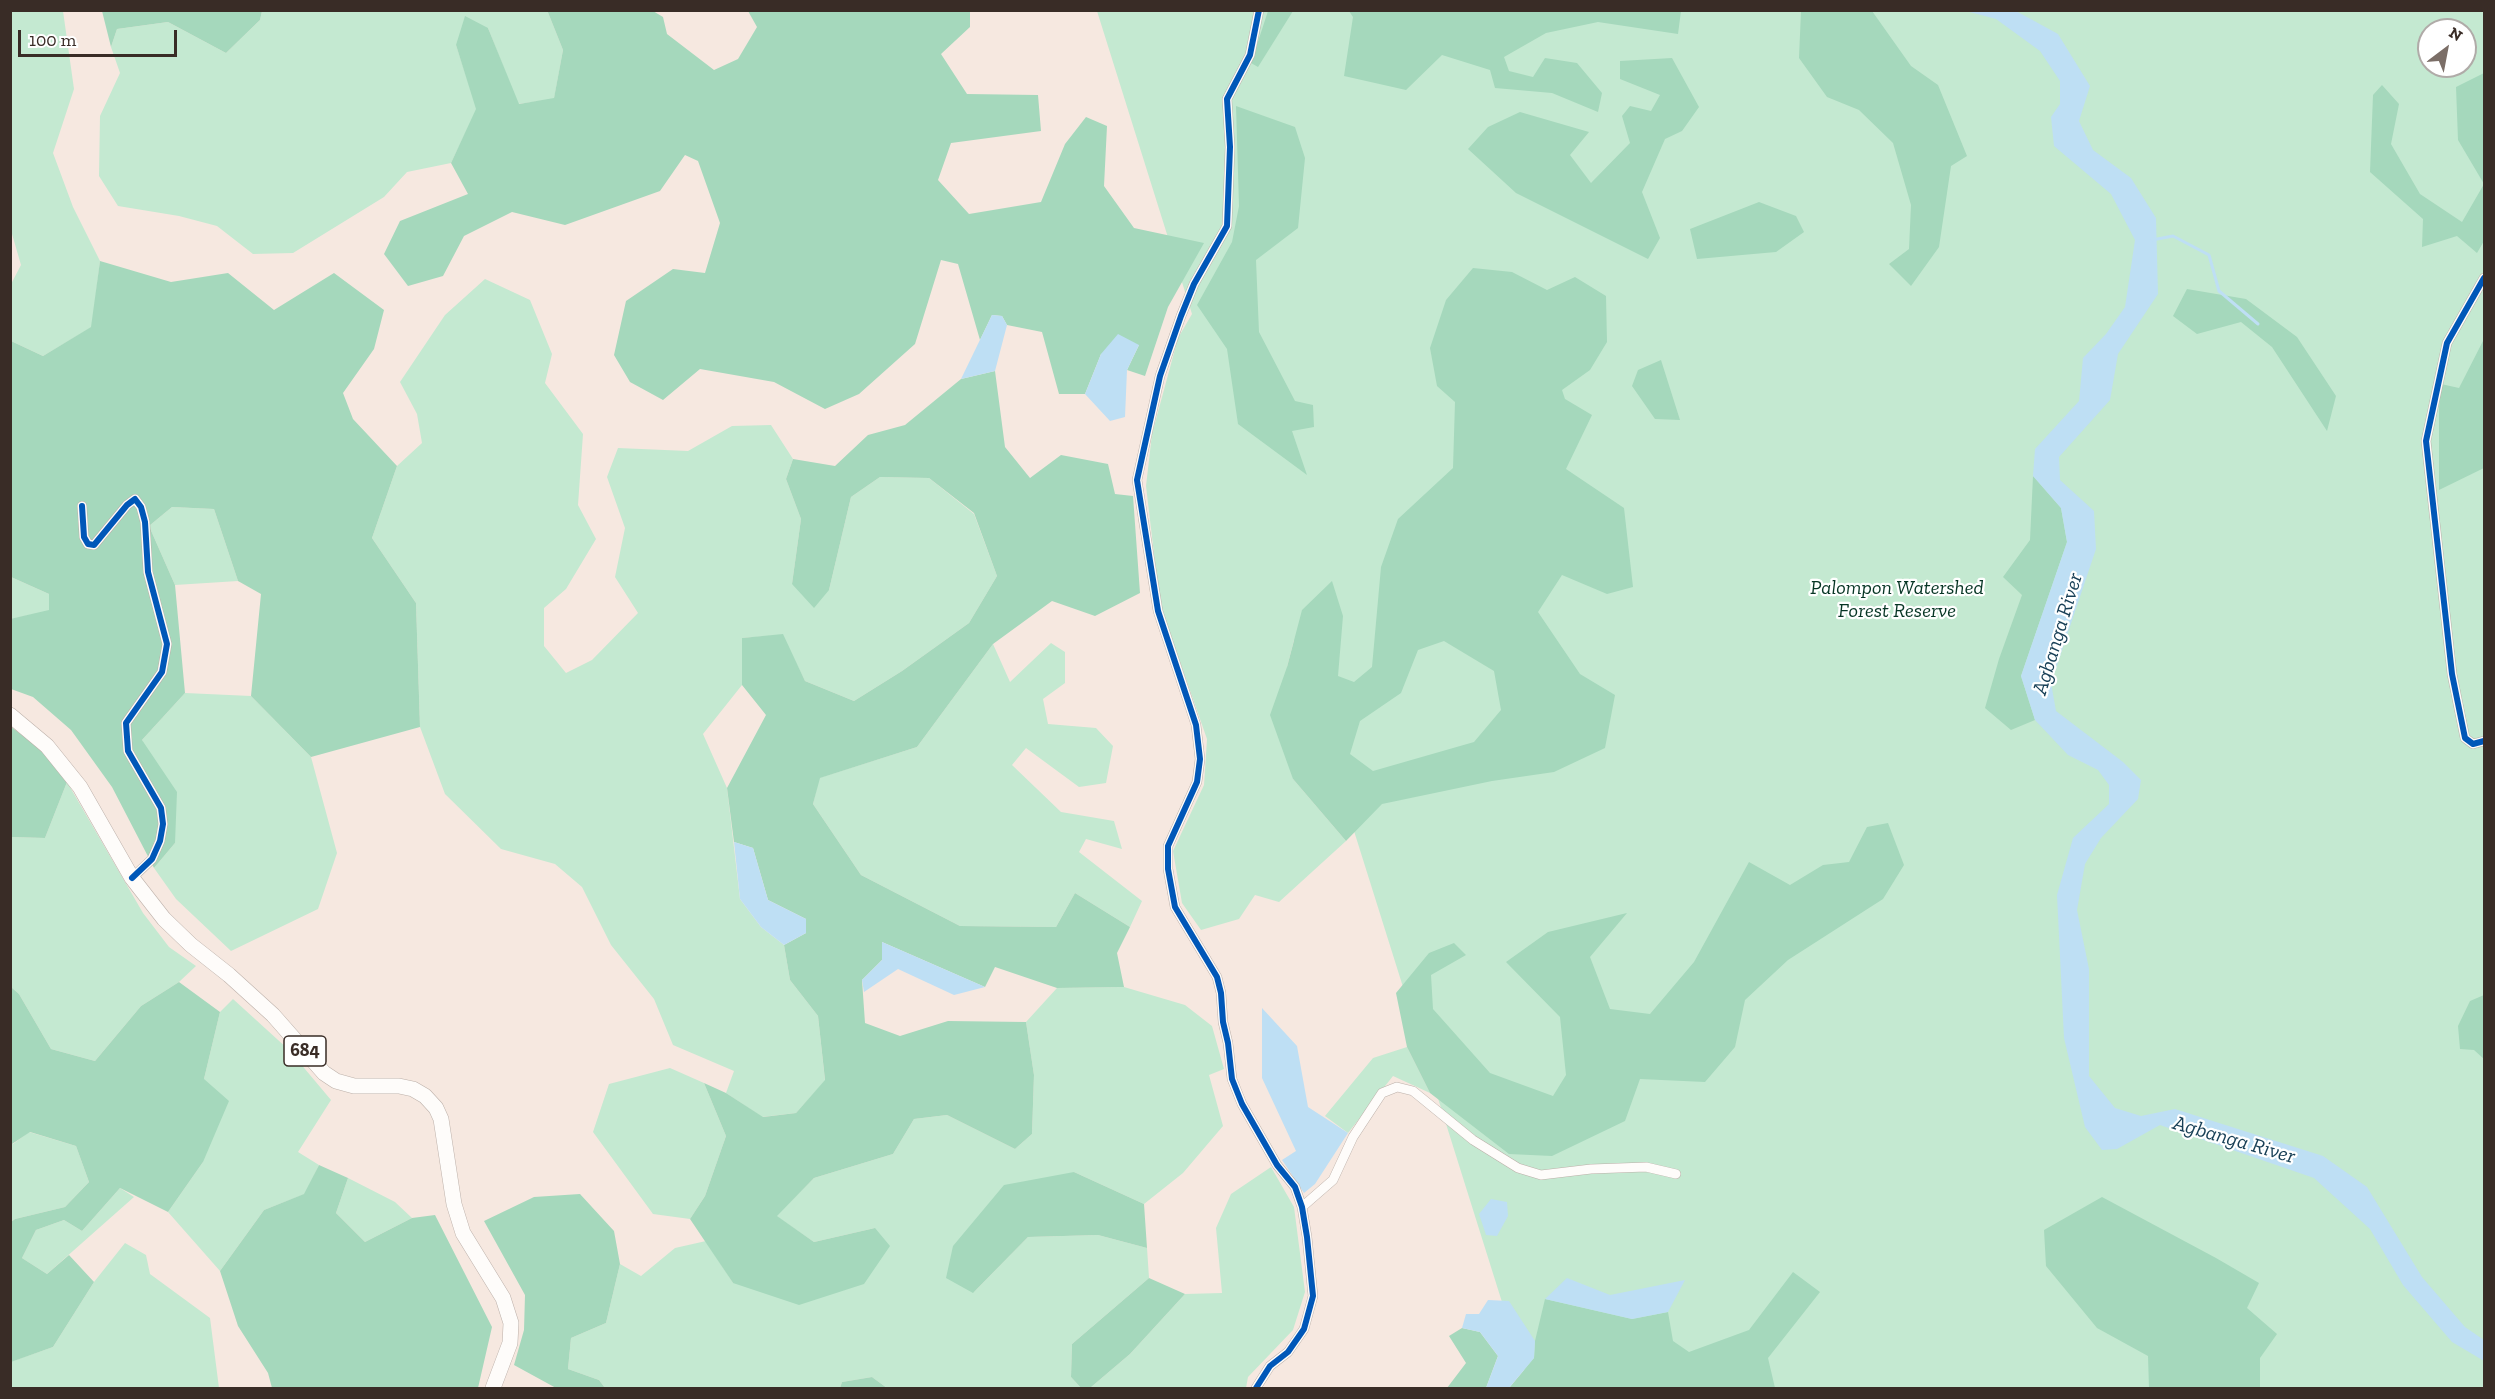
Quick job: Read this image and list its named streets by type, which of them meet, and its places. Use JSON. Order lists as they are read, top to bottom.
{
  "streets": {
    "highway": ["684"]
  },
  "water": ["Agbanga River"],
  "parks": ["Palompon Watershed Forest Reserve"],
  "scale_bar": "100 m",
  "north": "top right"
}
